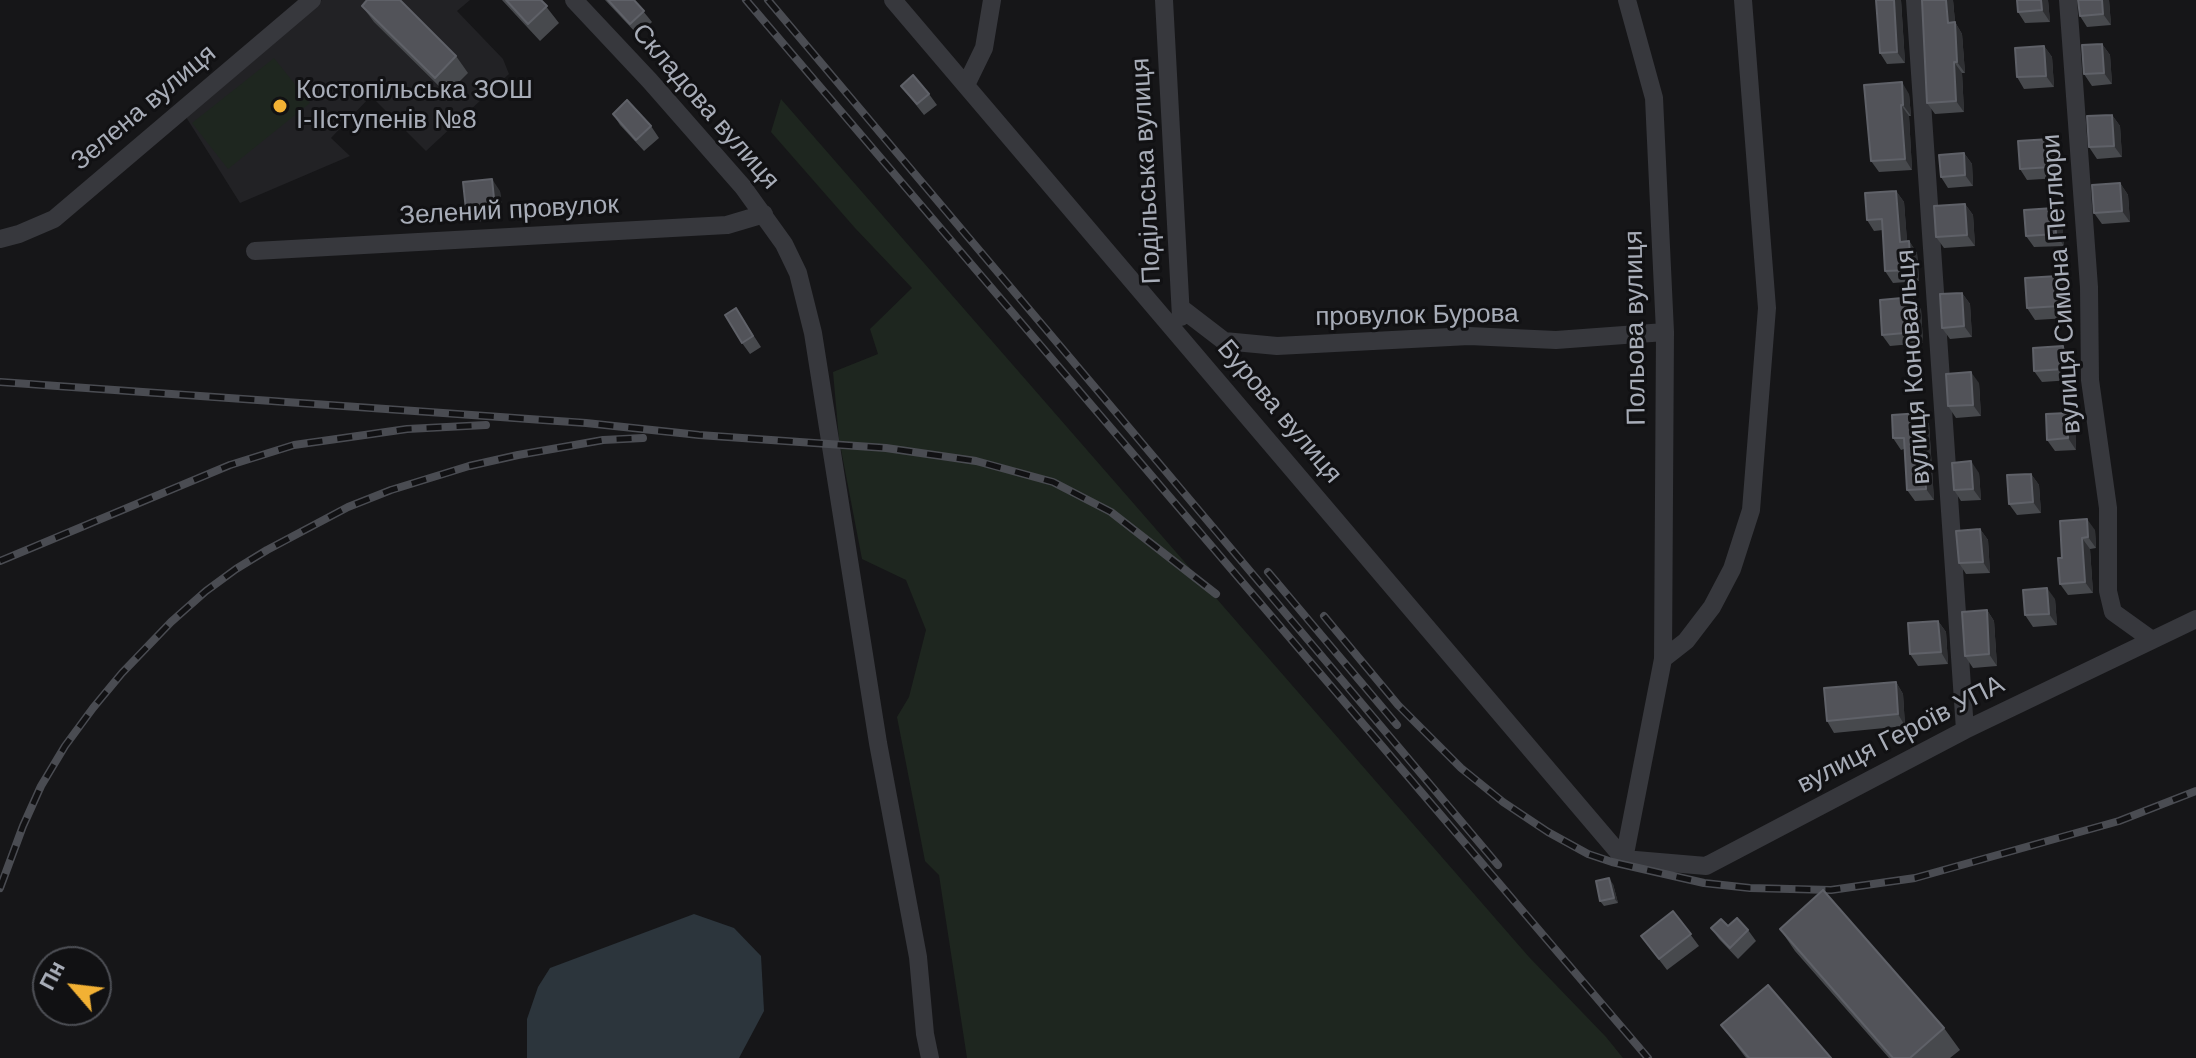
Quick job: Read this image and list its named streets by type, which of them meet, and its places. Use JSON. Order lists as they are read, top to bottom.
{
  "streets": {
    "street": [
      "Складова вулиця",
      "Зелена вулиця",
      "Подільська вулиця",
      "Зелений провулок",
      "вулиця Симона Петлюри",
      "провулок Бурова",
      "Польова вулиця",
      "вулиця Коновальця",
      "Бурова вулиця",
      "вулиця Героїв УПА"
    ]
  },
  "crossings": [
    ["Складова вулиця", "Зелений провулок"],
    ["Подільська вулиця", "провулок Бурова"],
    ["Подільська вулиця", "Бурова вулиця"],
    ["вулиця Симона Петлюри", "вулиця Героїв УПА"],
    ["провулок Бурова", "Польова вулиця"],
    ["Польова вулиця", "Бурова вулиця"],
    ["Польова вулиця", "вулиця Героїв УПА"],
    ["вулиця Коновальця", "вулиця Героїв УПА"],
    ["Бурова вулиця", "вулиця Героїв УПА"]
  ],
  "places": ["Костопільська ЗОШ І-ІІступенів №8"],
  "north": "top left"
}
